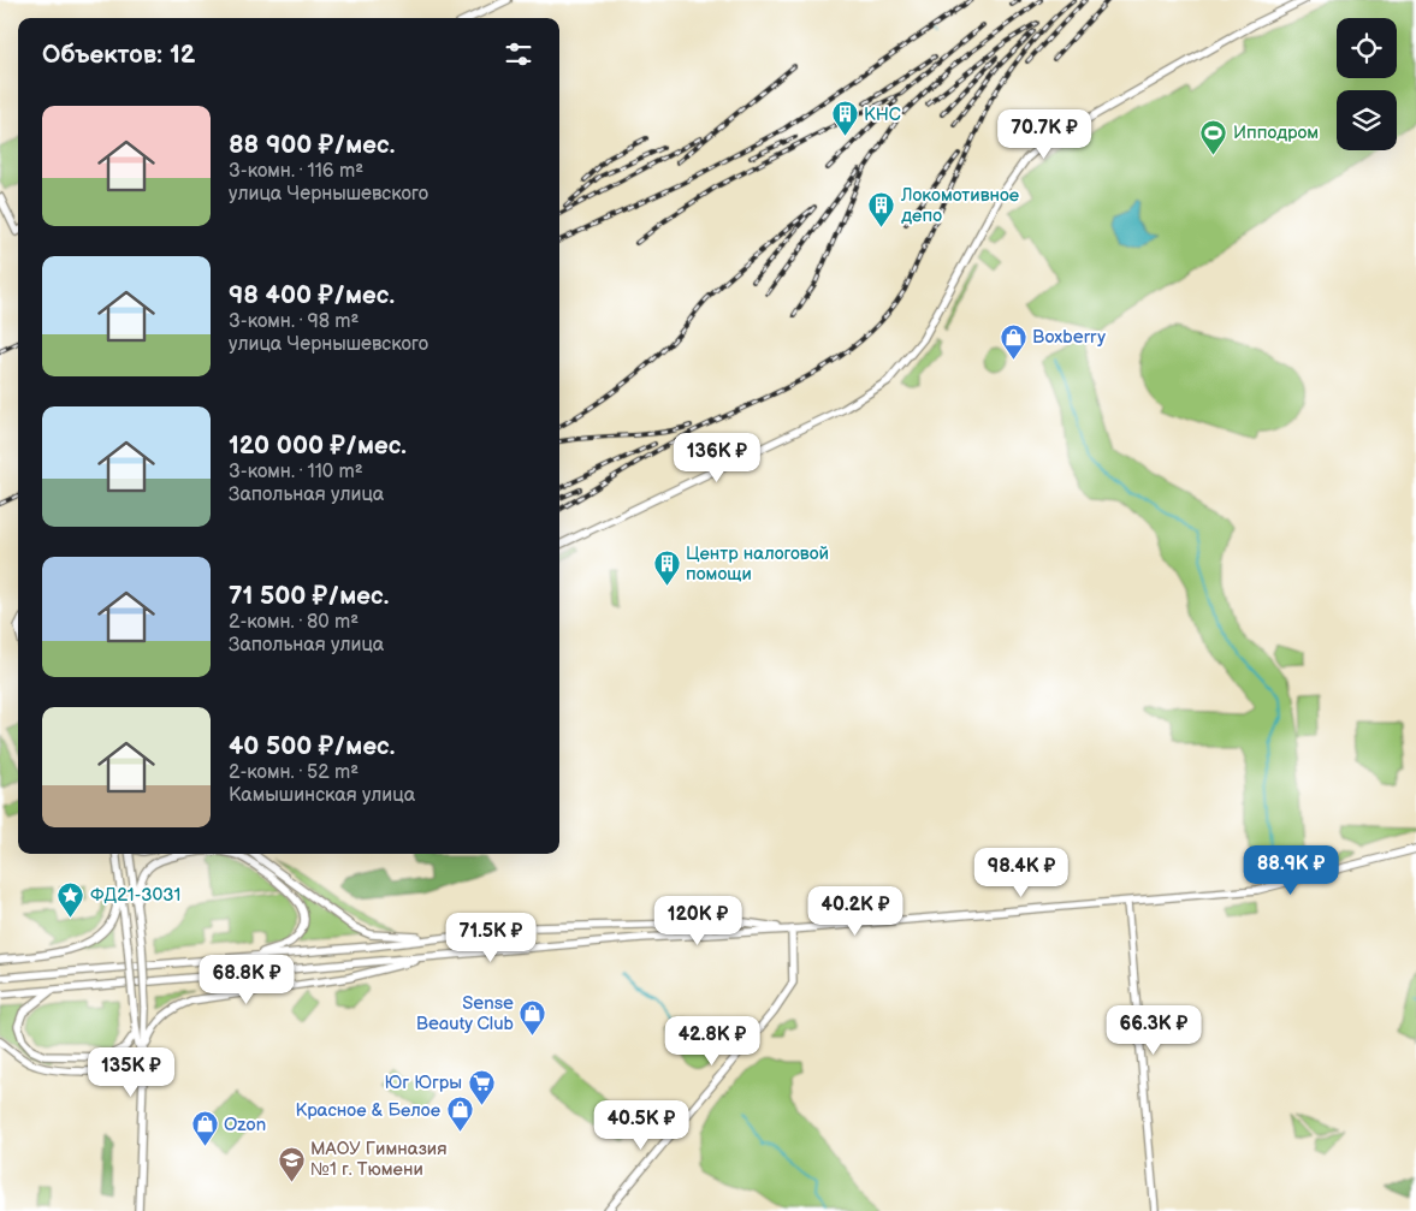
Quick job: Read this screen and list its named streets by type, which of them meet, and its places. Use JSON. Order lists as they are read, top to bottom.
{
  "places": {
    "building": ["КНС", "Локомотивное депо", "Центр налоговой помощи"],
    "sports": ["Ипподром"],
    "shop": [
      "Boxberry",
      "Sense Beauty Club",
      "Красное & Белое",
      "Ozon"
    ],
    "place": ["ФД21-3031"],
    "supermarket": ["Юг Югры"],
    "school or university": ["МАОУ Гимназия №1 г. Тюмени"]
  },
  "page": {
    "heading": "Объектов: 12",
    "list": [
      {
        "name": "88 900 ₽/мес.",
        "note": "3-комн. · 116 m² · улица Чернышевского"
      },
      {
        "name": "98 400 ₽/мес.",
        "note": "3-комн. · 98 m² · улица Чернышевского"
      },
      {
        "name": "120 000 ₽/мес.",
        "note": "3-комн. · 110 m² · Запольная улица"
      },
      {
        "name": "71 500 ₽/мес.",
        "note": "2-комн. · 80 m² · Запольная улица"
      },
      {
        "name": "40 500 ₽/мес.",
        "note": "2-комн. · 52 m² · Камышинская улица"
      }
    ],
    "price": [
      "70.7K ₽",
      "136K ₽",
      "88.9K ₽",
      "98.4K ₽",
      "40.2K ₽",
      "120K ₽",
      "71.5K ₽",
      "68.8K ₽",
      "66.3K ₽",
      "42.8K ₽",
      "135K ₽",
      "40.5K ₽"
    ]
  }
}
